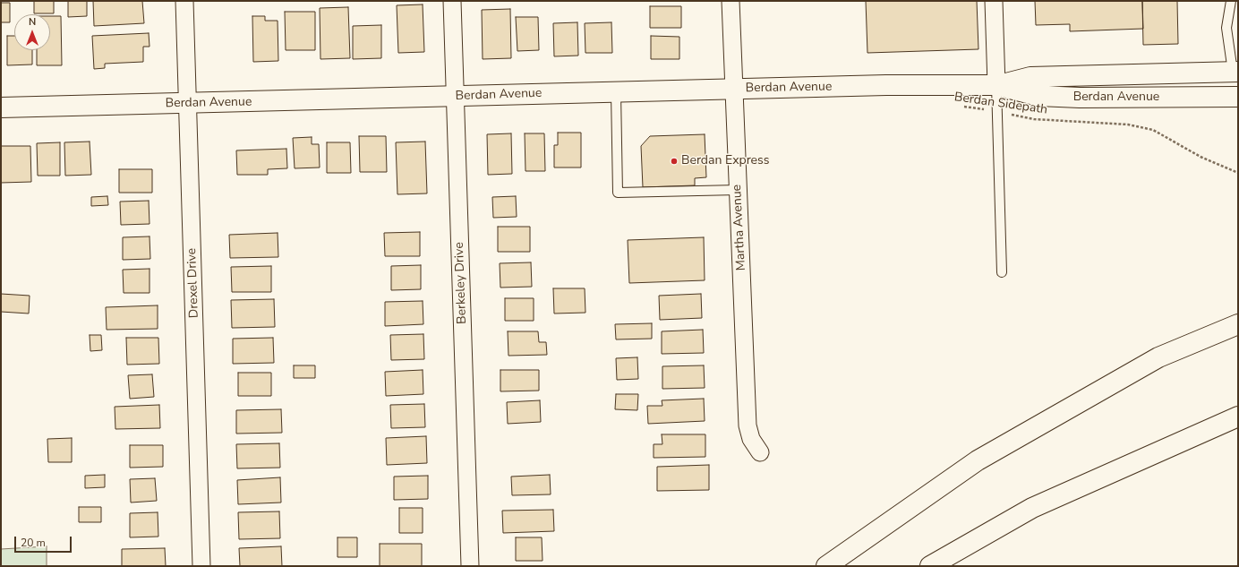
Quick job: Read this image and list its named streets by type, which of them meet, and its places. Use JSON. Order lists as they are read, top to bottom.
{
  "streets": {
    "main road": ["Berdan Avenue"],
    "street": ["Martha Avenue", "Drexel Drive", "Berkeley Drive"],
    "path": ["Berdan Sidepath"]
  },
  "crossings": [
    ["Berdan Avenue", "Martha Avenue"],
    ["Berdan Avenue", "Drexel Drive"],
    ["Berdan Avenue", "Berkeley Drive"]
  ],
  "places": ["Berdan Express"],
  "scale_bar": "20 m",
  "north": "top"
}
